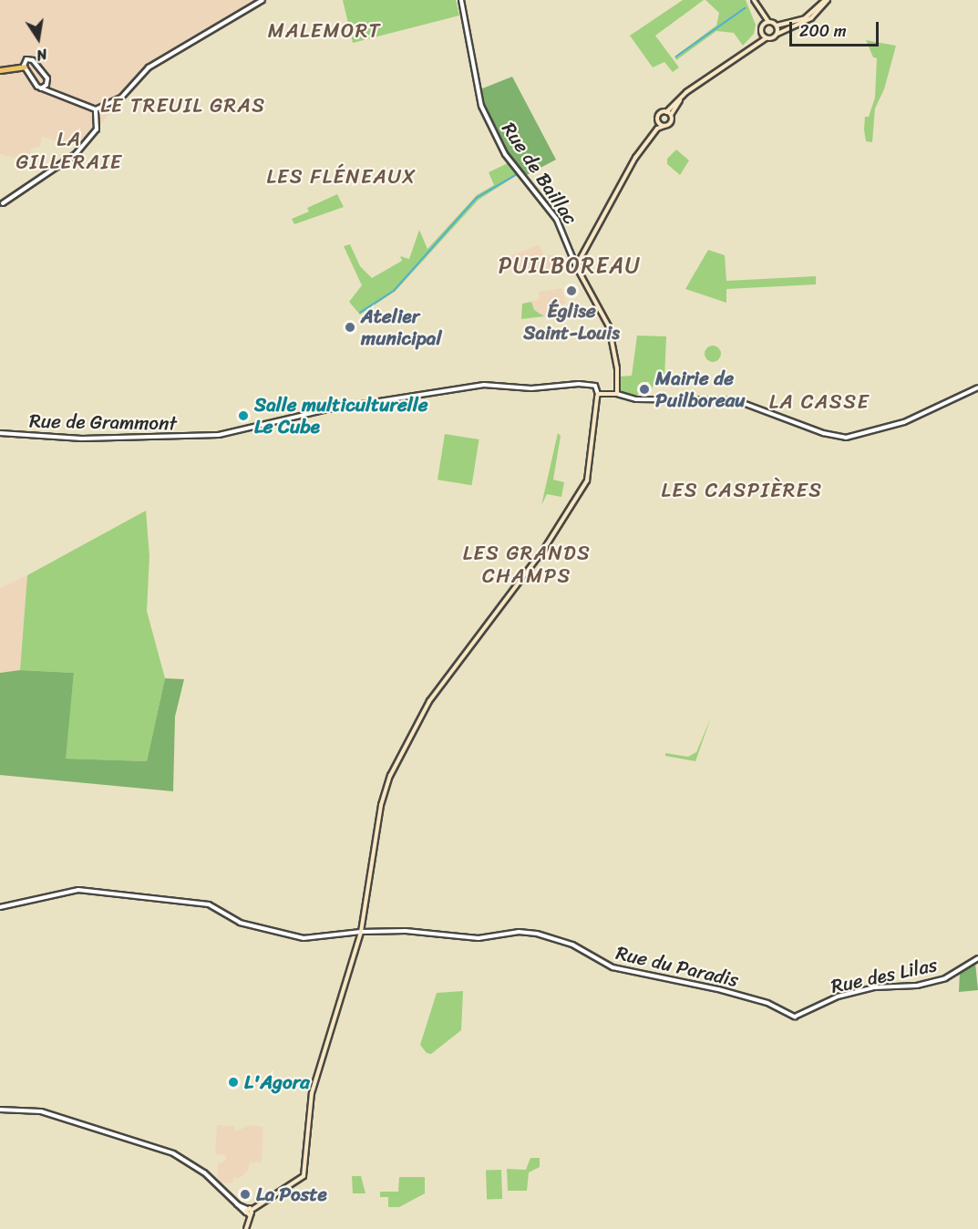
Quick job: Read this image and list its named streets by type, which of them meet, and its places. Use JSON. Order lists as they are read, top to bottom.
{
  "streets": {
    "street": [
      "Rue de Baillac",
      "Rue de Grammont",
      "Rue du Paradis",
      "Rue des Lilas"
    ]
  },
  "crossings": [
    ["Rue du Paradis", "Rue des Lilas"]
  ],
  "districts": [
    "MALEMORT",
    "LE TREUIL GRAS",
    "LA GILLERAIE",
    "LES FLÉNEAUX",
    "PUILBOREAU",
    "LA CASSE",
    "LES CASPIÈRES",
    "LES GRANDS CHAMPS"
  ],
  "places": [
    "Église Saint-Louis",
    "Atelier municipal",
    "Mairie de Puilboreau",
    "Salle multiculturelle Le Cube",
    "L'Agora",
    "La Poste"
  ],
  "scale_bar": "200 m",
  "north": "bottom"
}
